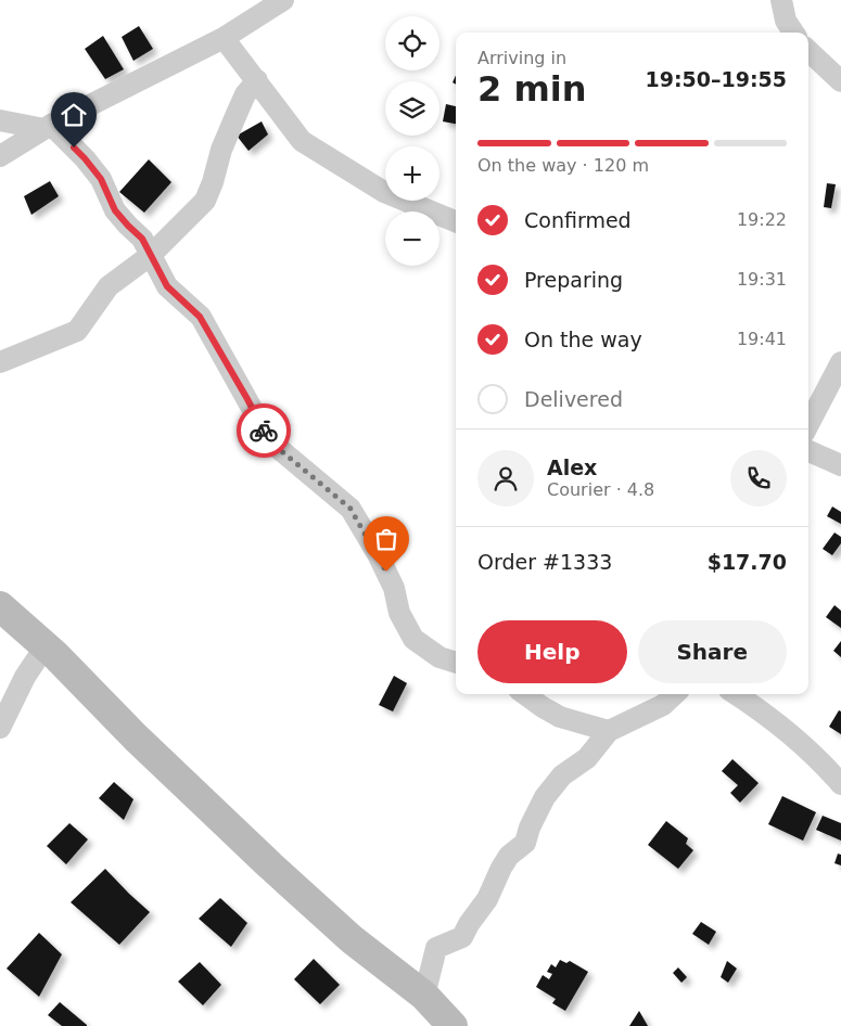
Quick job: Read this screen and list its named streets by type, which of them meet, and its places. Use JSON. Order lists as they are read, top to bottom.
{
  "page": {
    "map_buttons": ["+", "−"],
    "heading": ["2 min", "Arriving in", "19:50–19:55"],
    "panel": [
      "Alex",
      "Courier · 4.8",
      "Order #1333",
      "$17.70"
    ],
    "bar": "On the way · 120 m",
    "list": [
      ["Confirmed", "19:22"],
      ["Preparing", "19:31"],
      ["On the way", "19:41"],
      "Delivered"
    ],
    "buttons": ["Help", "Share"]
  }
}
